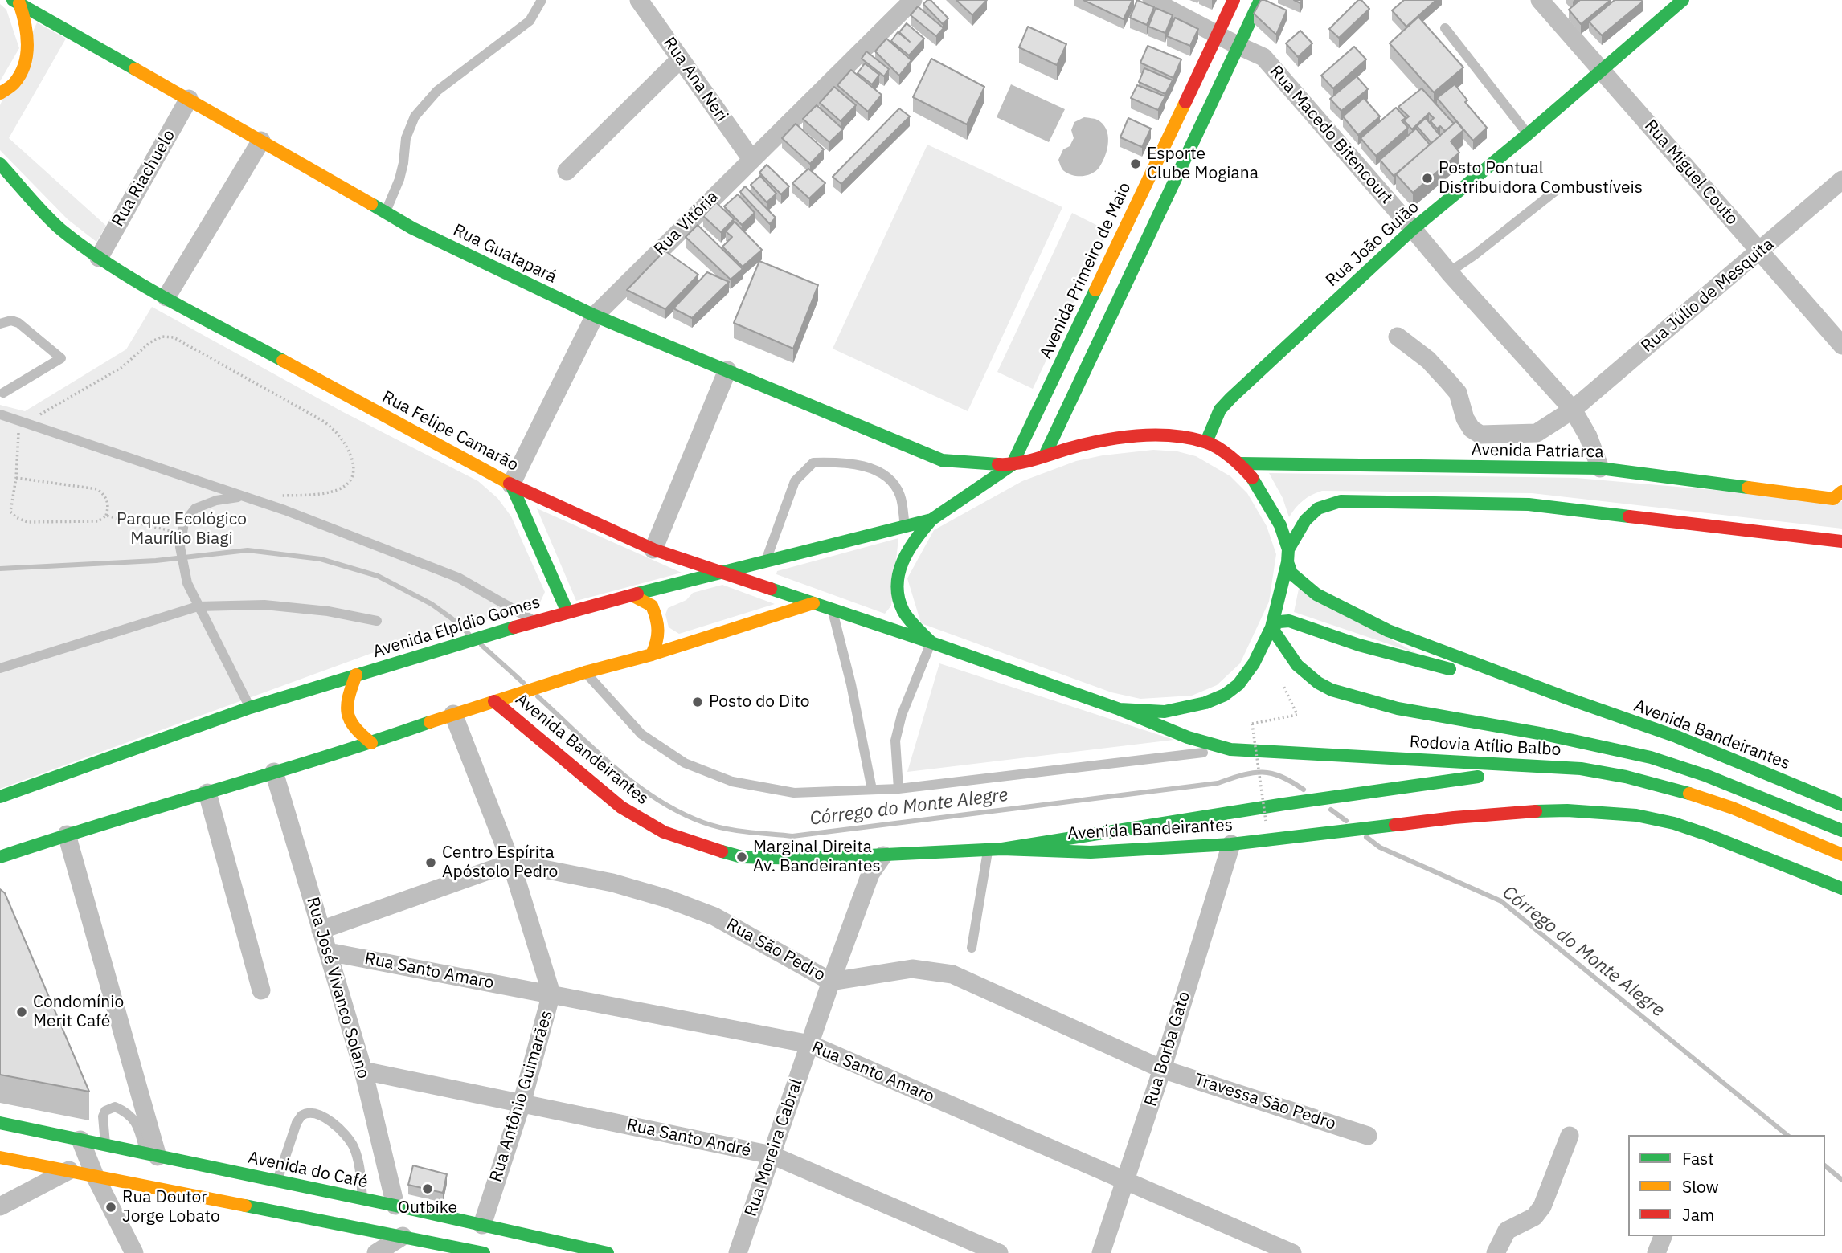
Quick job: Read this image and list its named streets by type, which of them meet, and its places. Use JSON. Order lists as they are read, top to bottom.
{
  "streets": {
    "main road": [
      "Rua João Guião",
      "Rua Guatapará",
      "Avenida Primeiro de Maio",
      "Rua Felipe Camarão",
      "Avenida Patriarca",
      "Avenida Elpídio Gomes",
      "Avenida Bandeirantes",
      "Rodovia Atílio Balbo",
      "Avenida do Café"
    ],
    "street": [
      "Rua Ana Neri",
      "Rua Macedo Bitencourt",
      "Rua Miguel Couto",
      "Rua Riachuelo",
      "Rua Vitória",
      "Rua Júlio de Mesquita",
      "Rua São Pedro",
      "Rua Santo Amaro",
      "Rua José Vivanco Solano",
      "Rua Borba Gato",
      "Rua Antônio Guimarães",
      "Travessa São Pedro",
      "Rua Santo André",
      "Rua Moreira Cabral"
    ]
  },
  "crossings": [
    ["Rua Ana Neri", "Rua Vitória"],
    ["Rua Macedo Bitencourt", "Rua João Guião"],
    ["Rua Macedo Bitencourt", "Avenida Primeiro de Maio"],
    ["Rua Macedo Bitencourt", "Rua Júlio de Mesquita"],
    ["Rua Macedo Bitencourt", "Avenida Patriarca"],
    ["Rua Miguel Couto", "Rua João Guião"],
    ["Rua Miguel Couto", "Rua Júlio de Mesquita"],
    ["Rua Riachuelo", "Rua Guatapará"],
    ["Rua Riachuelo", "Rua Felipe Camarão"],
    ["Rua Vitória", "Rua Guatapará"],
    ["Rua Vitória", "Rua Felipe Camarão"],
    ["Rua João Guião", "Avenida Bandeirantes"],
    ["Rua Guatapará", "Avenida Primeiro de Maio"],
    ["Rua Guatapará", "Avenida Bandeirantes"],
    ["Avenida Primeiro de Maio", "Avenida Bandeirantes"],
    ["Rua Felipe Camarão", "Avenida Elpídio Gomes"],
    ["Avenida Patriarca", "Avenida Bandeirantes"],
    ["Avenida Elpídio Gomes", "Avenida Bandeirantes"],
    ["Avenida Bandeirantes", "Rodovia Atílio Balbo"],
    ["Avenida Bandeirantes", "Rua Borba Gato"],
    ["Avenida Bandeirantes", "Rua Moreira Cabral"],
    ["Rua São Pedro", "Rua Borba Gato"],
    ["Rua São Pedro", "Rua Antônio Guimarães"],
    ["Rua São Pedro", "Travessa São Pedro"],
    ["Rua São Pedro", "Rua Moreira Cabral"],
    ["Rua Santo Amaro", "Rua José Vivanco Solano"],
    ["Rua Santo Amaro", "Rua Borba Gato"],
    ["Rua Santo Amaro", "Rua Antônio Guimarães"],
    ["Rua Santo Amaro", "Rua Moreira Cabral"],
    ["Rua José Vivanco Solano", "Rua Santo André"],
    ["Rua José Vivanco Solano", "Avenida do Café"],
    ["Rua Borba Gato", "Travessa São Pedro"],
    ["Rua Antônio Guimarães", "Rua Santo André"],
    ["Rua Antônio Guimarães", "Avenida do Café"],
    ["Rua Santo André", "Rua Moreira Cabral"]
  ],
  "water": ["Córrego do Monte Alegre"],
  "parks": ["Parque Ecológico Maurílio Biagi"],
  "places": [
    "Esporte Clube Mogiana",
    "Posto Pontual Distribuidora Combustíveis",
    "Posto do Dito",
    "Marginal Direita Av. Bandeirantes",
    "Centro Espírita Apóstolo Pedro",
    "Condomínio Merit Café",
    "Outbike",
    "Rua Doutor Jorge Lobato"
  ],
  "legend": ["Fast", "Slow", "Jam"]
}
